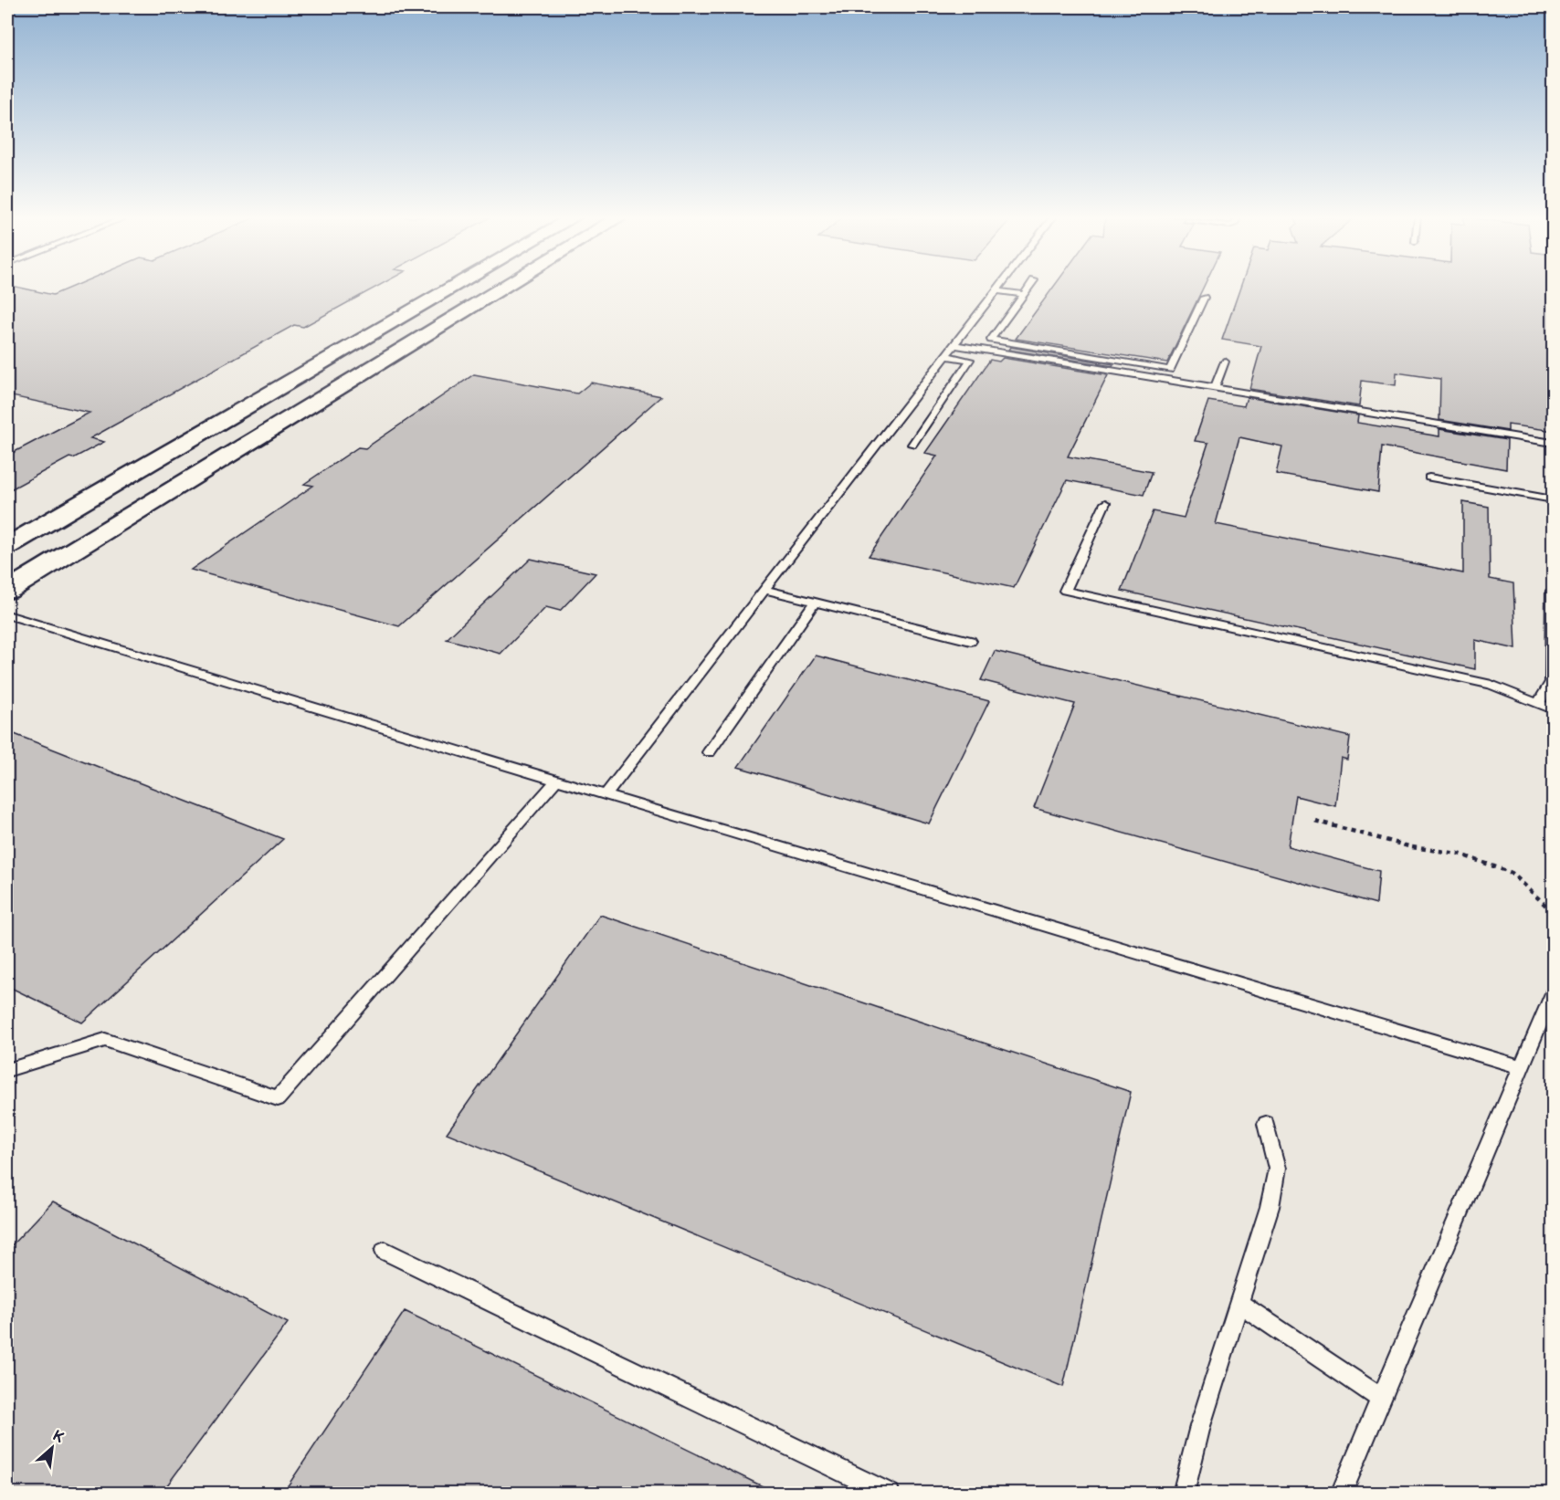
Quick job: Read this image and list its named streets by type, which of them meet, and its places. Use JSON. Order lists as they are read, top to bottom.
{
  "north": "top right"
}
